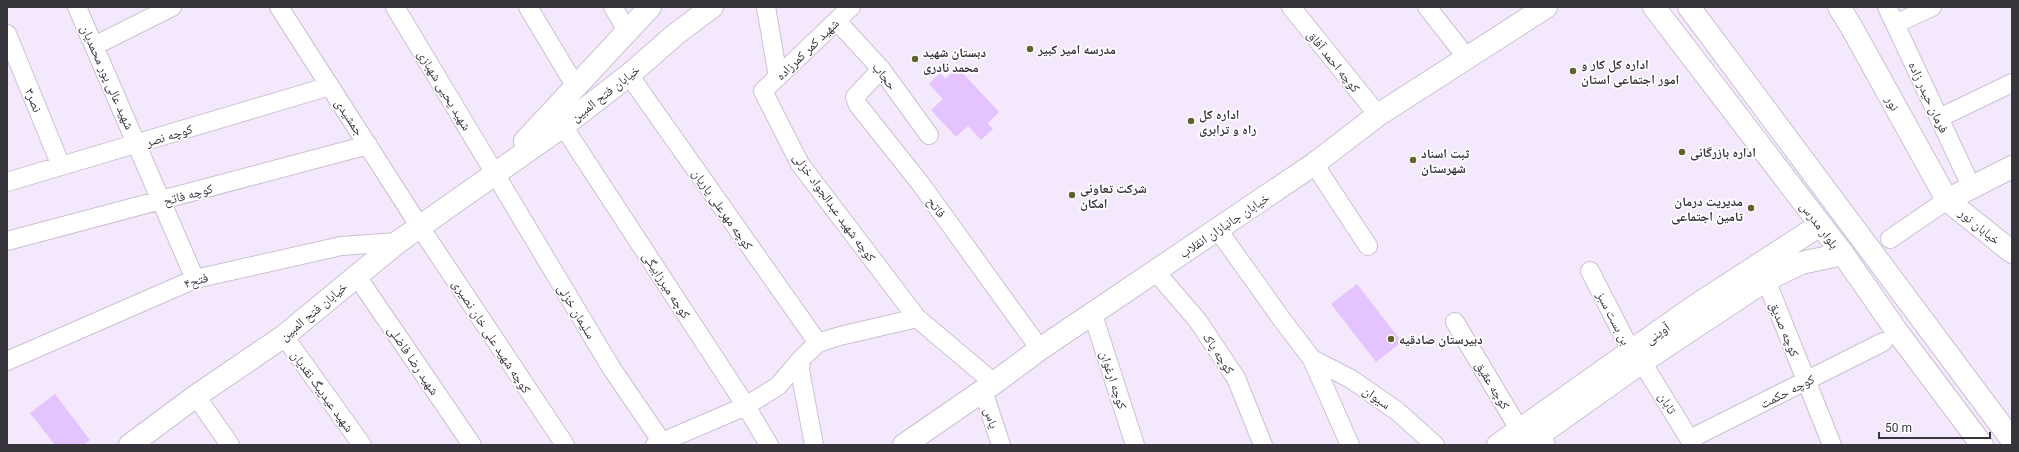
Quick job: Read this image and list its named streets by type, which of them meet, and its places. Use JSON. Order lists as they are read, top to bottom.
{
  "streets": {
    "street": [
      "شهید کمر کمرزاده",
      "کوچه احمد آفاق",
      "حجاب",
      "شهید عالی پور محمدیان",
      "شهید یحیی شهبازی",
      "خیابان فتح المبین",
      "فرمان حیدر زاده",
      "نصر۳",
      "نور",
      "جمشیدی",
      "کوچه نصر",
      "کوچه فاتح",
      "کوچه شهید عبدالجواد خزلی",
      "فاتح",
      "کوچه مهرعلی یاریان",
      "خیابان جانبازان انقلاب",
      "بلوار مدرس",
      "خیابان نور",
      "فتح۴",
      "کوچه میرزابیگی",
      "سلیمان خزلی",
      "بن بست سبز",
      "کوچه صدیق",
      "آوینی",
      "کوچه شهید علی خان نصیری",
      "کوچه پاک",
      "شهید رضا فاضلی",
      "کوچه ارغوان",
      "کوچه عقیق",
      "شهید عیدیبگ نقدیان",
      "کوچه حکمت",
      "سیوان",
      "تابان",
      "یاس"
    ]
  },
  "crossings": [
    ["شهید کمر کمرزاده", "حجاب"],
    ["شهید کمر کمرزاده", "کوچه شهید عبدالجواد خزلی"],
    ["کوچه احمد آفاق", "خیابان جانبازان انقلاب"],
    ["حجاب", "فاتح"],
    ["شهید عالی پور محمدیان", "کوچه نصر"],
    ["شهید عالی پور محمدیان", "کوچه فاتح"],
    ["شهید عالی پور محمدیان", "فتح۴"],
    ["شهید یحیی شهبازی", "خیابان فتح المبین"],
    ["شهید یحیی شهبازی", "سلیمان خزلی"],
    ["خیابان فتح المبین", "جمشیدی"],
    ["خیابان فتح المبین", "کوچه مهرعلی یاریان"],
    ["خیابان فتح المبین", "فتح۴"],
    ["خیابان فتح المبین", "کوچه میرزابیگی"],
    ["خیابان فتح المبین", "سلیمان خزلی"],
    ["خیابان فتح المبین", "کوچه شهید علی خان نصیری"],
    ["خیابان فتح المبین", "شهید رضا فاضلی"],
    ["خیابان فتح المبین", "شهید عیدیبگ نقدیان"],
    ["نصر۳", "کوچه نصر"],
    ["نور", "خیابان نور"],
    ["جمشیدی", "کوچه نصر"],
    ["جمشیدی", "کوچه فاتح"],
    ["جمشیدی", "کوچه شهید علی خان نصیری"],
    ["کوچه شهید عبدالجواد خزلی", "خیابان جانبازان انقلاب"],
    ["کوچه شهید عبدالجواد خزلی", "یاس"],
    ["فاتح", "خیابان جانبازان انقلاب"],
    ["خیابان جانبازان انقلاب", "کوچه پاک"],
    ["خیابان جانبازان انقلاب", "کوچه ارغوان"],
    ["خیابان جانبازان انقلاب", "یاس"],
    ["بلوار مدرس", "آوینی"],
    ["بن بست سبز", "آوینی"],
    ["بن بست سبز", "تابان"],
    ["کوچه صدیق", "آوینی"],
    ["کوچه صدیق", "کوچه حکمت"],
    ["آوینی", "کوچه عقیق"],
    ["آوینی", "تابان"],
    ["کوچه حکمت", "تابان"]
  ],
  "places": [
    "مدرسه امیر کبیر",
    "دبستان شهید محمد نادری",
    "اداره کل کار و امور اجتماعی استان",
    "اداره کل راه و ترابری",
    "اداره بازرگانی",
    "ثبت اسناد شهرستان",
    "شرکت تعاونی امکان",
    "مدیریت درمان تامین اجتماعی",
    "دبیرستان صادقیه"
  ],
  "scale_bar": "50 m"
}
